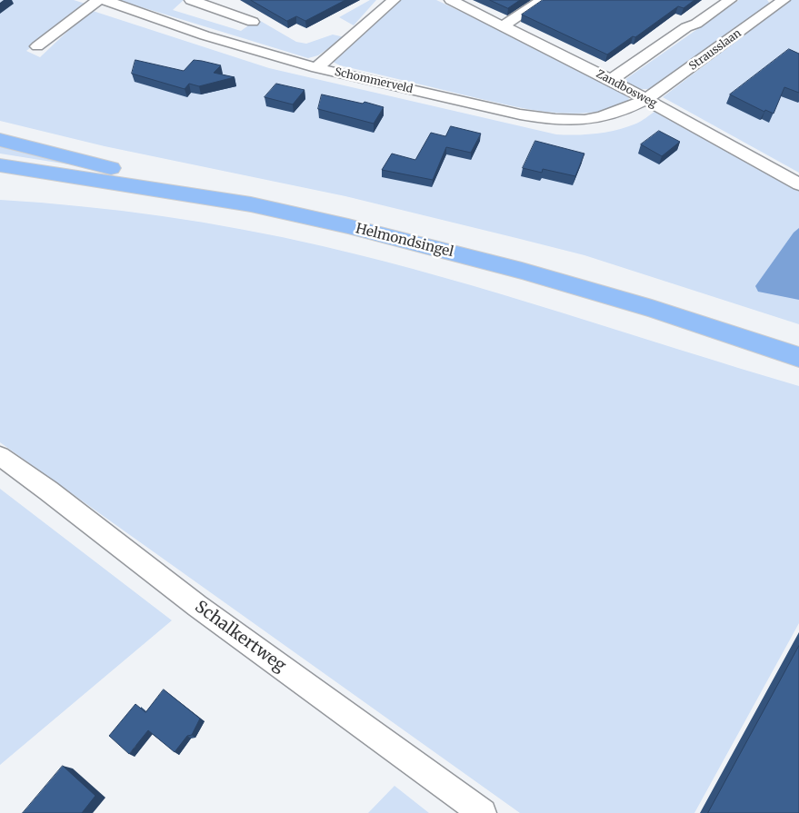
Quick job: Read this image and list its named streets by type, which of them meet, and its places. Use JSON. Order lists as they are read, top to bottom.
{
  "streets": {
    "main road": ["Helmondsingel"],
    "street": [
      "Strausslaan",
      "Schommerveld",
      "Zandbosweg",
      "Schalkertweg"
    ]
  },
  "crossings": [
    ["Strausslaan", "Schommerveld"],
    ["Strausslaan", "Zandbosweg"],
    ["Schommerveld", "Zandbosweg"]
  ]
}
